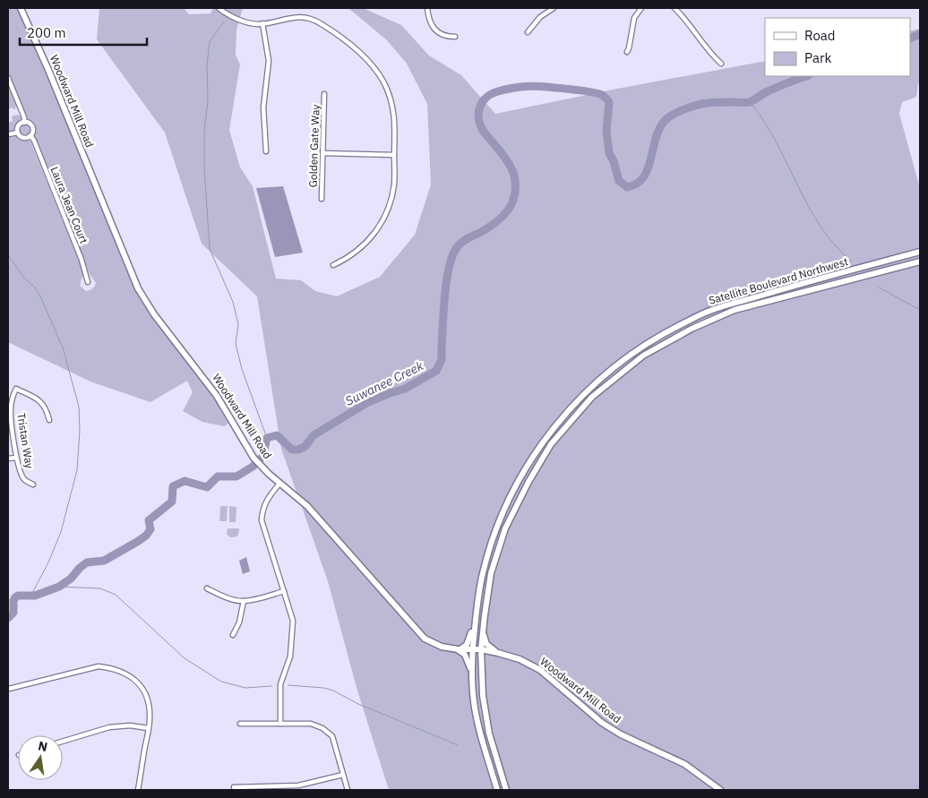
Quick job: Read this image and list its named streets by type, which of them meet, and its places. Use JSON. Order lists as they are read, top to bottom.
{
  "streets": {
    "main road": ["Woodward Mill Road", "Satellite Boulevard Northwest"],
    "street": ["Golden Gate Way", "Laura Jean Court", "Tristan Way"]
  },
  "crossings": [
    ["Woodward Mill Road", "Satellite Boulevard Northwest"]
  ],
  "water": ["Suwanee Creek"],
  "legend": ["Road", "Park"],
  "scale_bar": "200 m",
  "north": "top"
}
